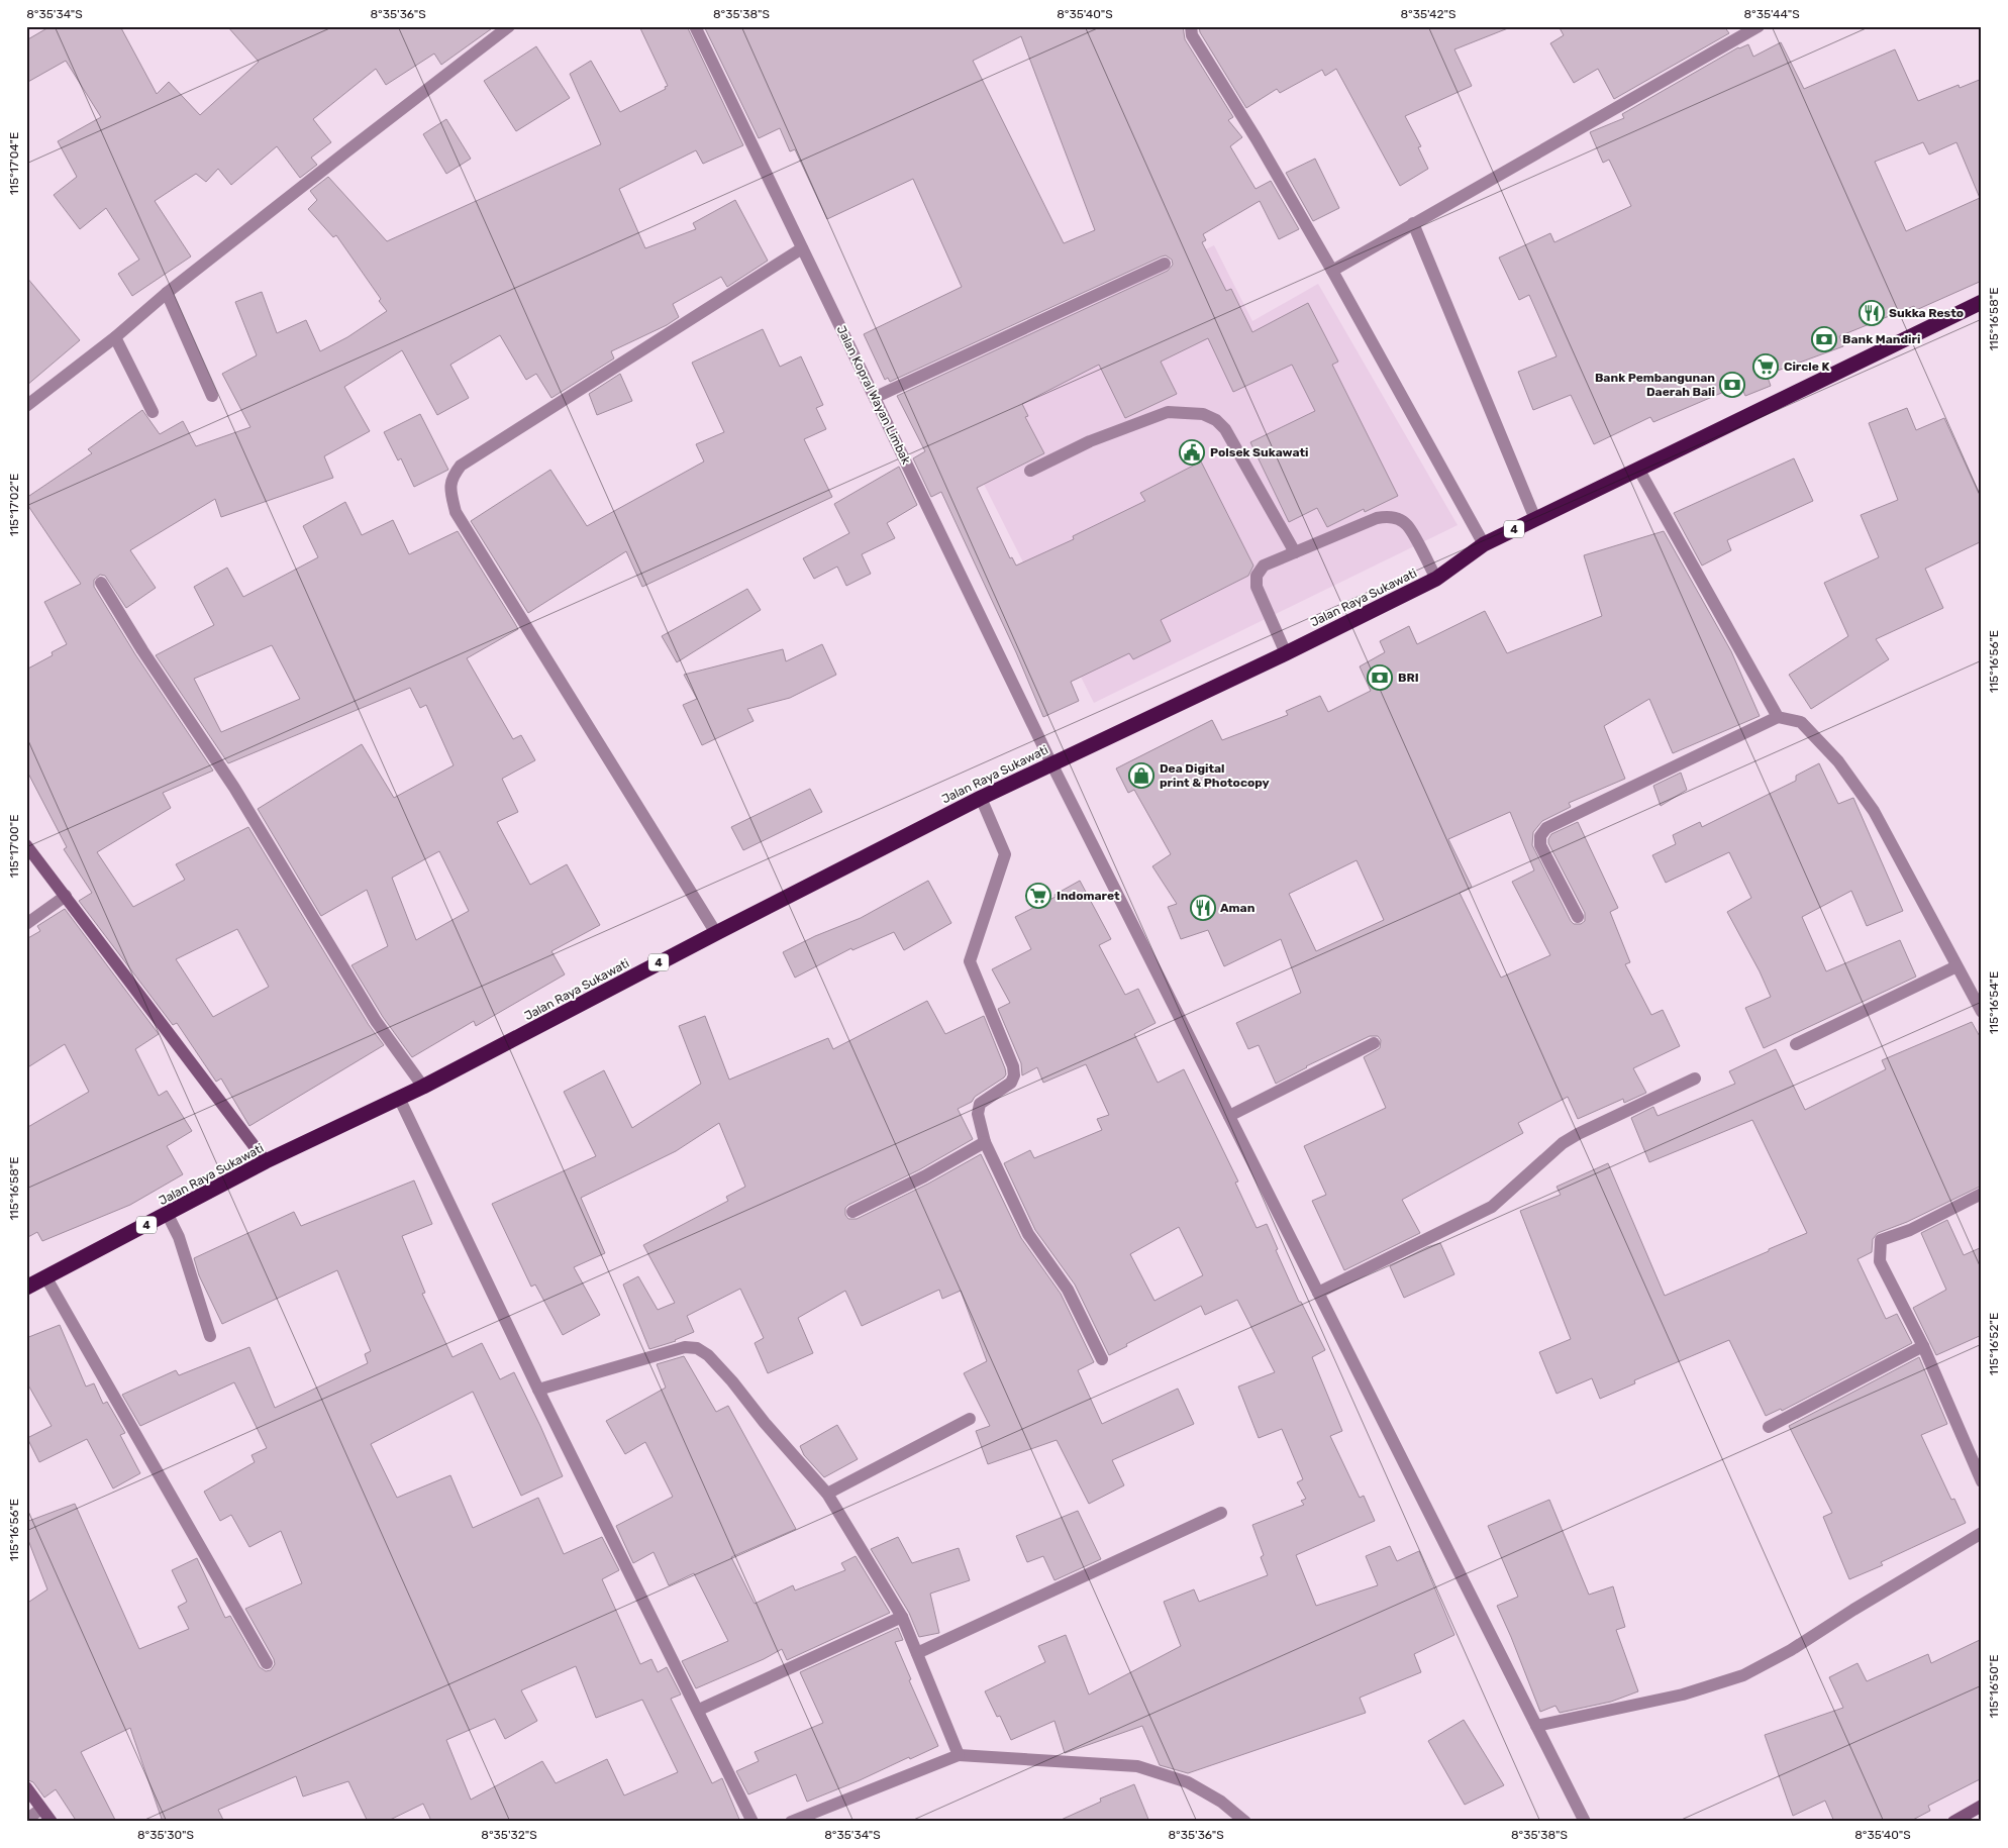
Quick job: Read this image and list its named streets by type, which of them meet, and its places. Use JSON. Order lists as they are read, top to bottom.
{
  "streets": {
    "highway": ["4", "Jalan Raya Sukawati"],
    "street": ["Jalan Kopral Wayan Limbak"]
  },
  "crossings": [
    ["Jalan Kopral Wayan Limbak", "Jalan Raya Sukawati"]
  ],
  "places": {
    "restaurant": ["Sukka Resto", "Aman"],
    "bank": ["Bank Mandiri", "Bank Pembangunan Daerah Bali", "BRI"],
    "supermarket": ["Circle K", "Indomaret"],
    "public building": ["Polsek Sukawati"],
    "shop": ["Dea Digital print & Photocopy"]
  },
  "coordinates": [
    "8°35'34\"S",
    "8°35'36\"S",
    "8°35'38\"S",
    "8°35'40\"S",
    "8°35'42\"S",
    "8°35'44\"S",
    "115°17'04\"E",
    "115°16'58\"E",
    "115°17'02\"E",
    "115°16'56\"E",
    "115°17'00\"E",
    "115°16'54\"E",
    "115°16'52\"E",
    "115°16'50\"E",
    "8°35'30\"S",
    "8°35'32\"S"
  ]
}
